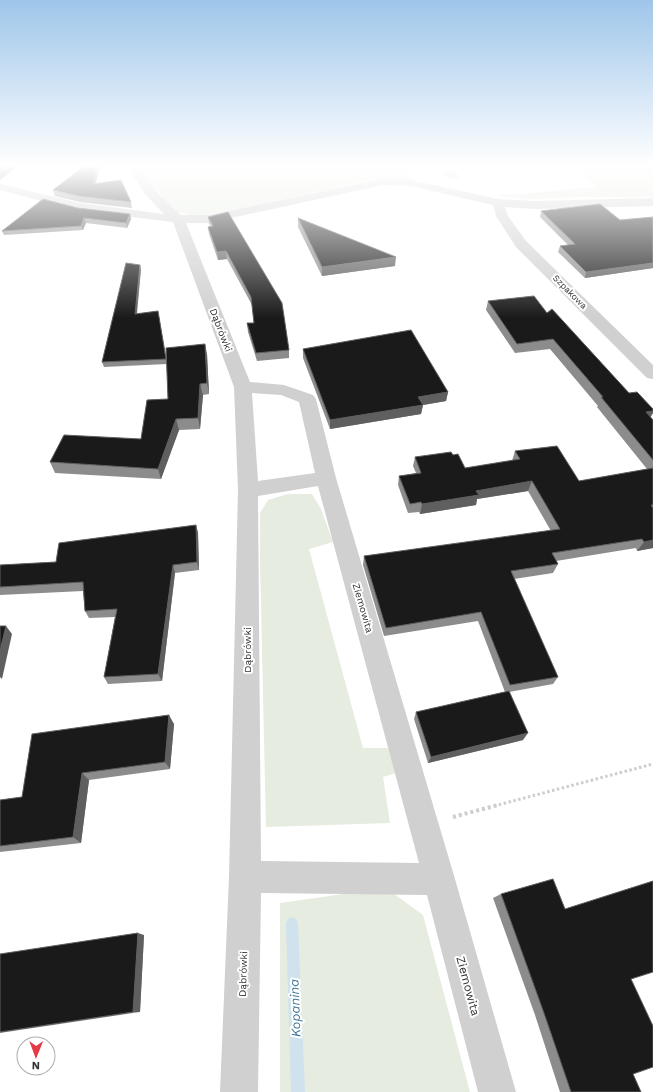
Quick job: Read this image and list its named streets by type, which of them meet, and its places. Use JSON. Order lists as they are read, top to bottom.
{
  "streets": {
    "street": ["Szpakowa", "Dąbrówki", "Ziemowita"]
  },
  "crossings": [
    ["Dąbrówki", "Ziemowita"]
  ],
  "water": ["Kopanina"],
  "north": "bottom"
}
